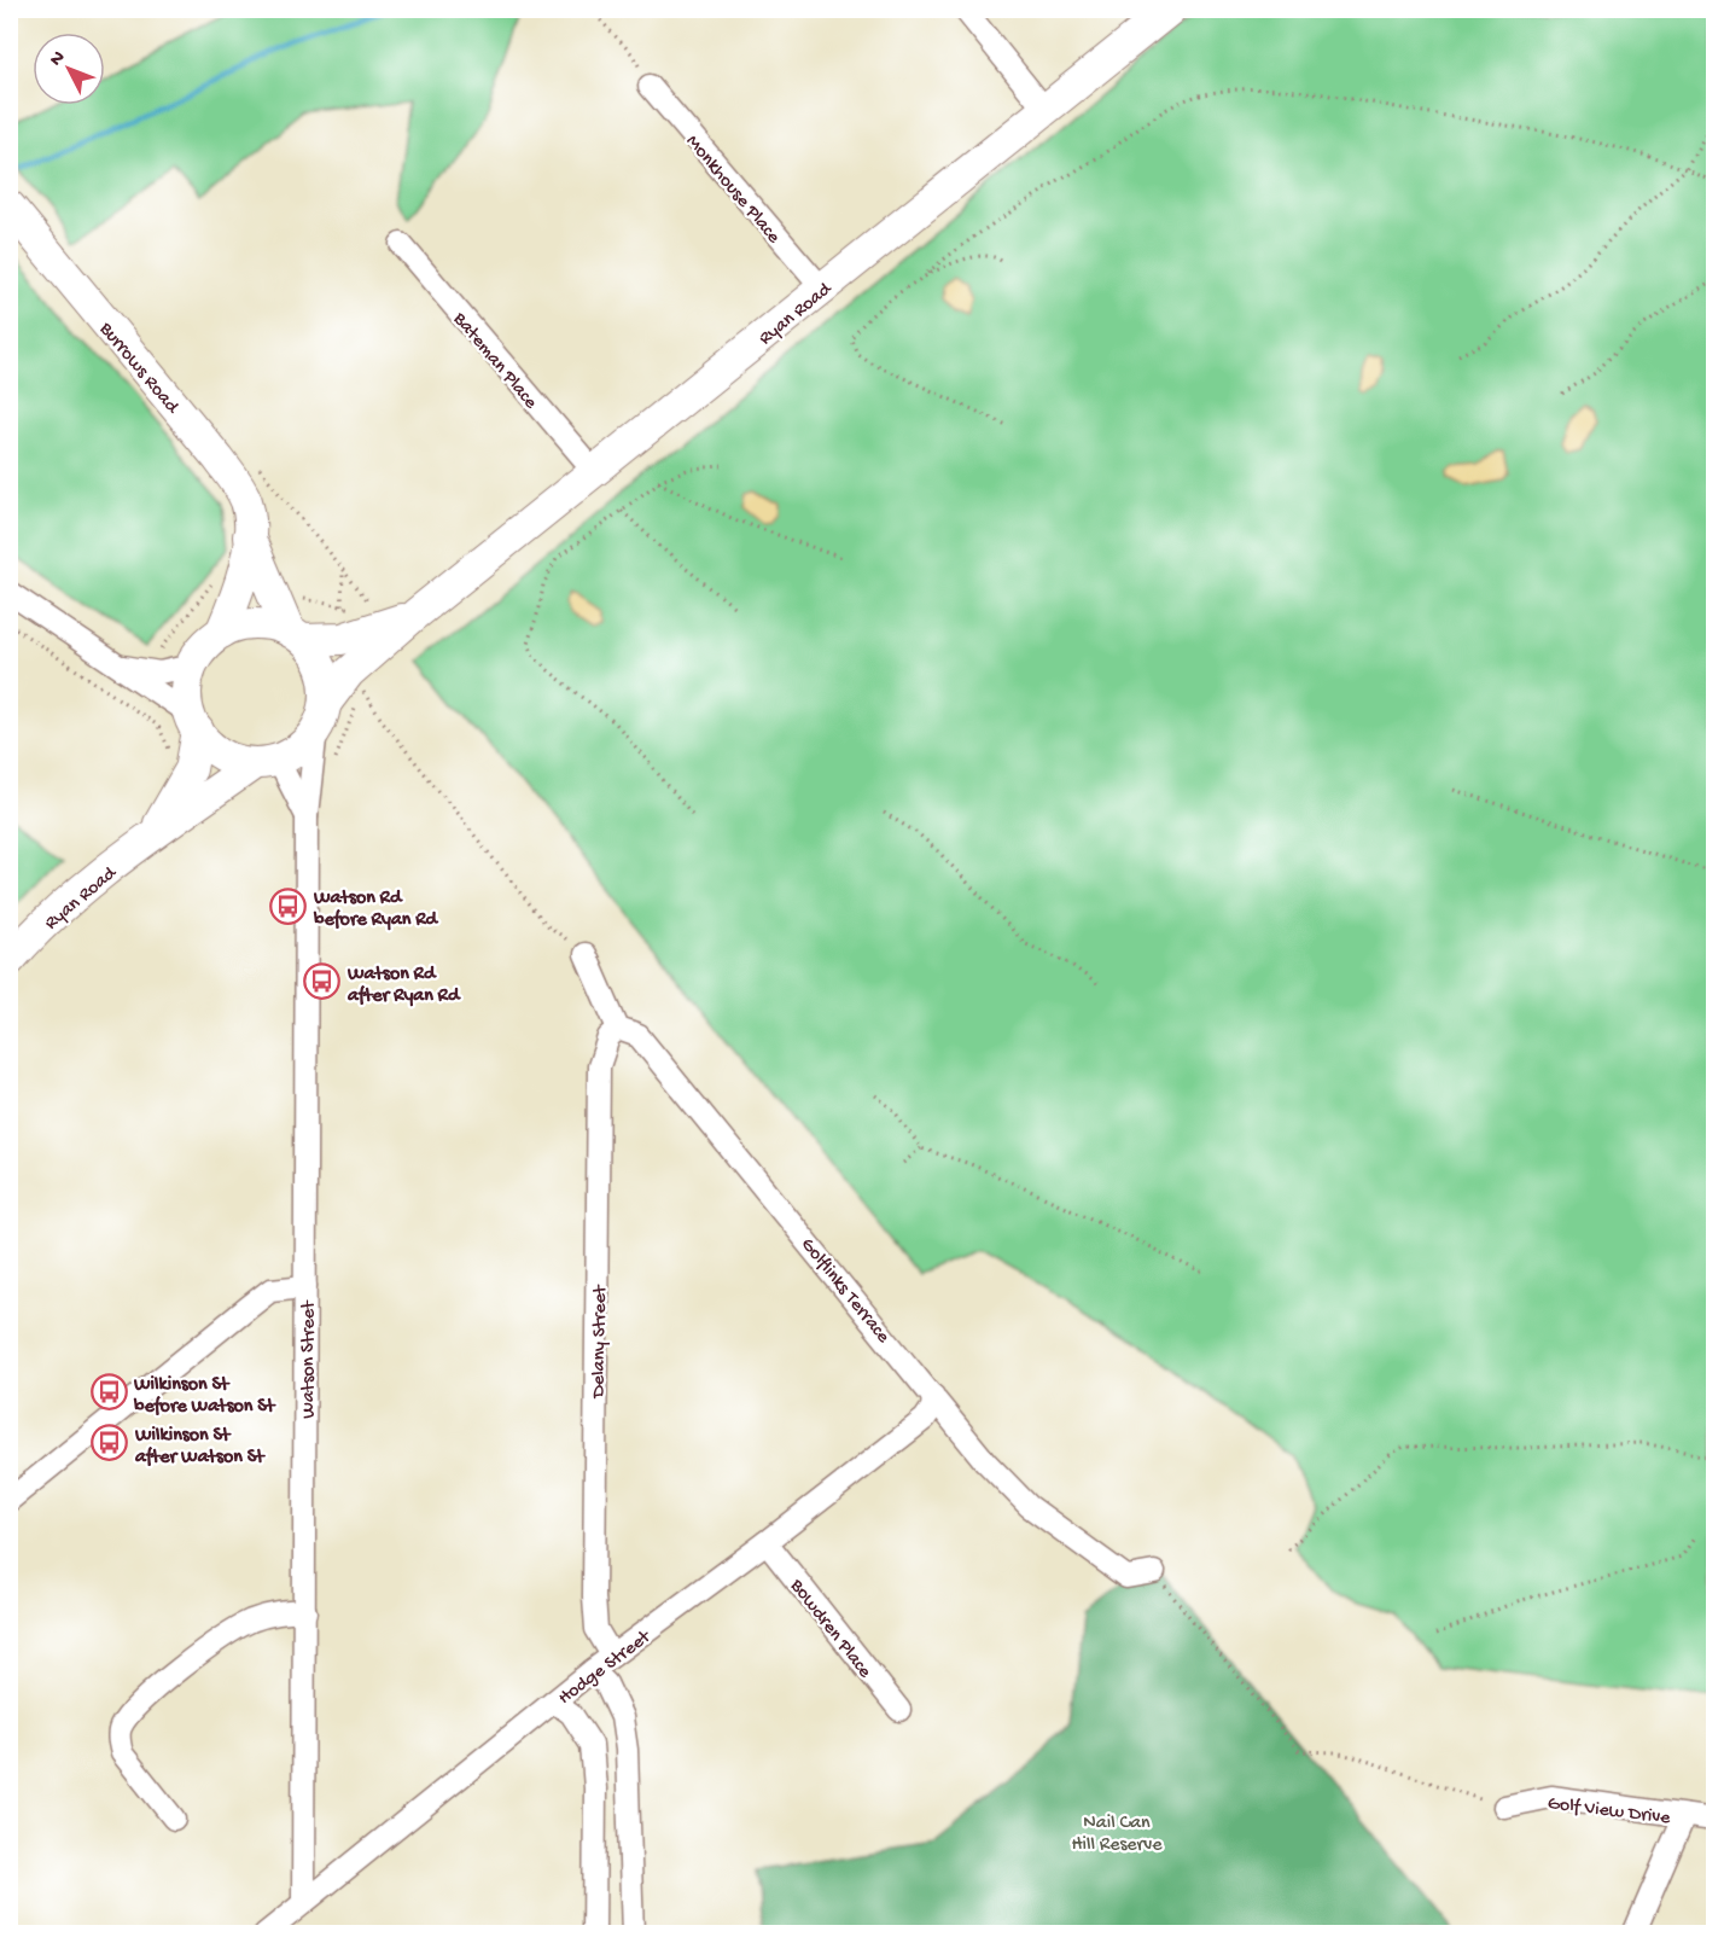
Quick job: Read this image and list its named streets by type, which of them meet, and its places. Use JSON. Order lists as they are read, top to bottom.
{
  "streets": {
    "street": [
      "Monkhouse Place",
      "Ryan Road",
      "Bateman Place",
      "Burrows Road",
      "Golflinks Terrace",
      "Delany Street",
      "Watson Street",
      "Bowdren Place",
      "Hodge Street",
      "Golf View Drive"
    ]
  },
  "crossings": [
    ["Monkhouse Place", "Ryan Road"],
    ["Ryan Road", "Bateman Place"],
    ["Ryan Road", "Burrows Road"],
    ["Ryan Road", "Watson Street"],
    ["Burrows Road", "Watson Street"],
    ["Golflinks Terrace", "Delany Street"],
    ["Golflinks Terrace", "Hodge Street"],
    ["Delany Street", "Hodge Street"],
    ["Watson Street", "Hodge Street"],
    ["Bowdren Place", "Hodge Street"]
  ],
  "parks": ["Nail Can Hill Reserve"],
  "places": {
    "bus stop": [
      "Watson Rd before Ryan Rd",
      "Watson Rd after Ryan Rd",
      "Wilkinson St before Watson St",
      "Wilkinson St after Watson St"
    ]
  },
  "north": "top left"
}
